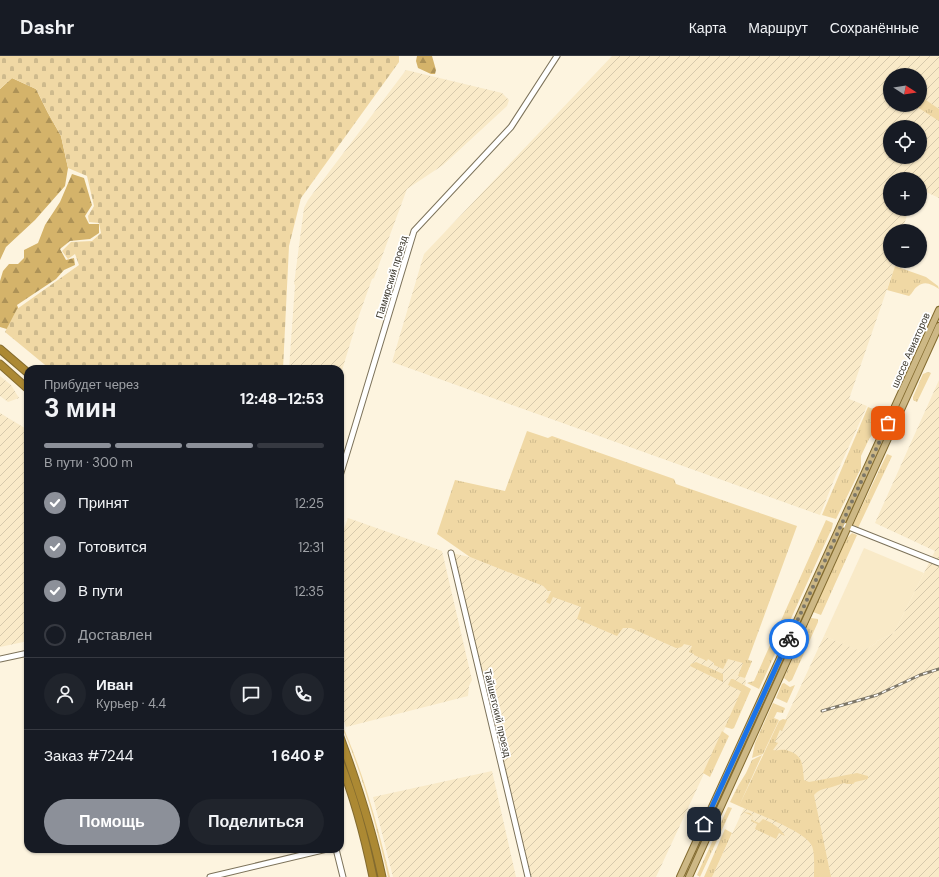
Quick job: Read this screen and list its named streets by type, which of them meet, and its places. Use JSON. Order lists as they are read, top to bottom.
{
  "streets": {
    "main road": ["шоссе Авиаторов"],
    "street": ["Памирский проезд", "Тайшетский проезд"]
  },
  "north": "right",
  "page": {
    "header": "Dashr",
    "nav": ["Карта", "Маршрут", "Сохранённые"],
    "map_buttons": ["+", "−"],
    "heading": ["3 мин", "Прибудет через", "12:48–12:53"],
    "panel": [
      "Иван",
      "Курьер · 4.4",
      "Заказ #7244",
      "1 640 ₽"
    ],
    "bar": "В пути · 300 m",
    "list": [
      ["Принят", "12:25"],
      ["Готовится", "12:31"],
      ["В пути", "12:35"],
      "Доставлен"
    ],
    "buttons": ["Помощь", "Поделиться"]
  }
}
